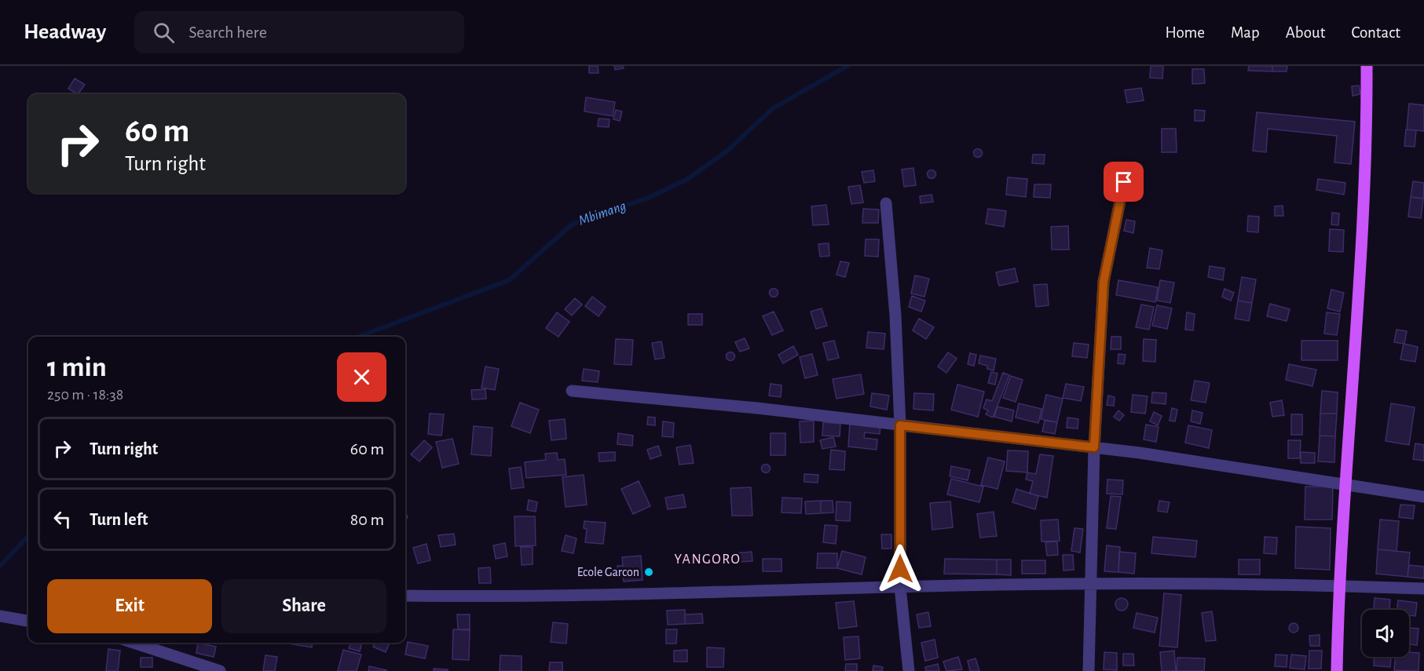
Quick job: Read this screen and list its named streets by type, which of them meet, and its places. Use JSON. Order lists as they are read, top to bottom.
{
  "districts": ["YANGORO"],
  "water": ["Mbimang"],
  "places": ["Ecole Garcon"],
  "page": {
    "header": "Headway",
    "search": "Search here",
    "nav": [
      "Home",
      "Map",
      "About",
      "Contact"
    ],
    "turn": ["60 m", "Turn right"],
    "heading": ["1 min", "250 m · 18:38"],
    "list": [
      {
        "name": "Turn right",
        "value": "60 m"
      },
      {
        "name": "Turn left",
        "value": "80 m"
      }
    ],
    "buttons": ["Exit", "Share"]
  }
}
